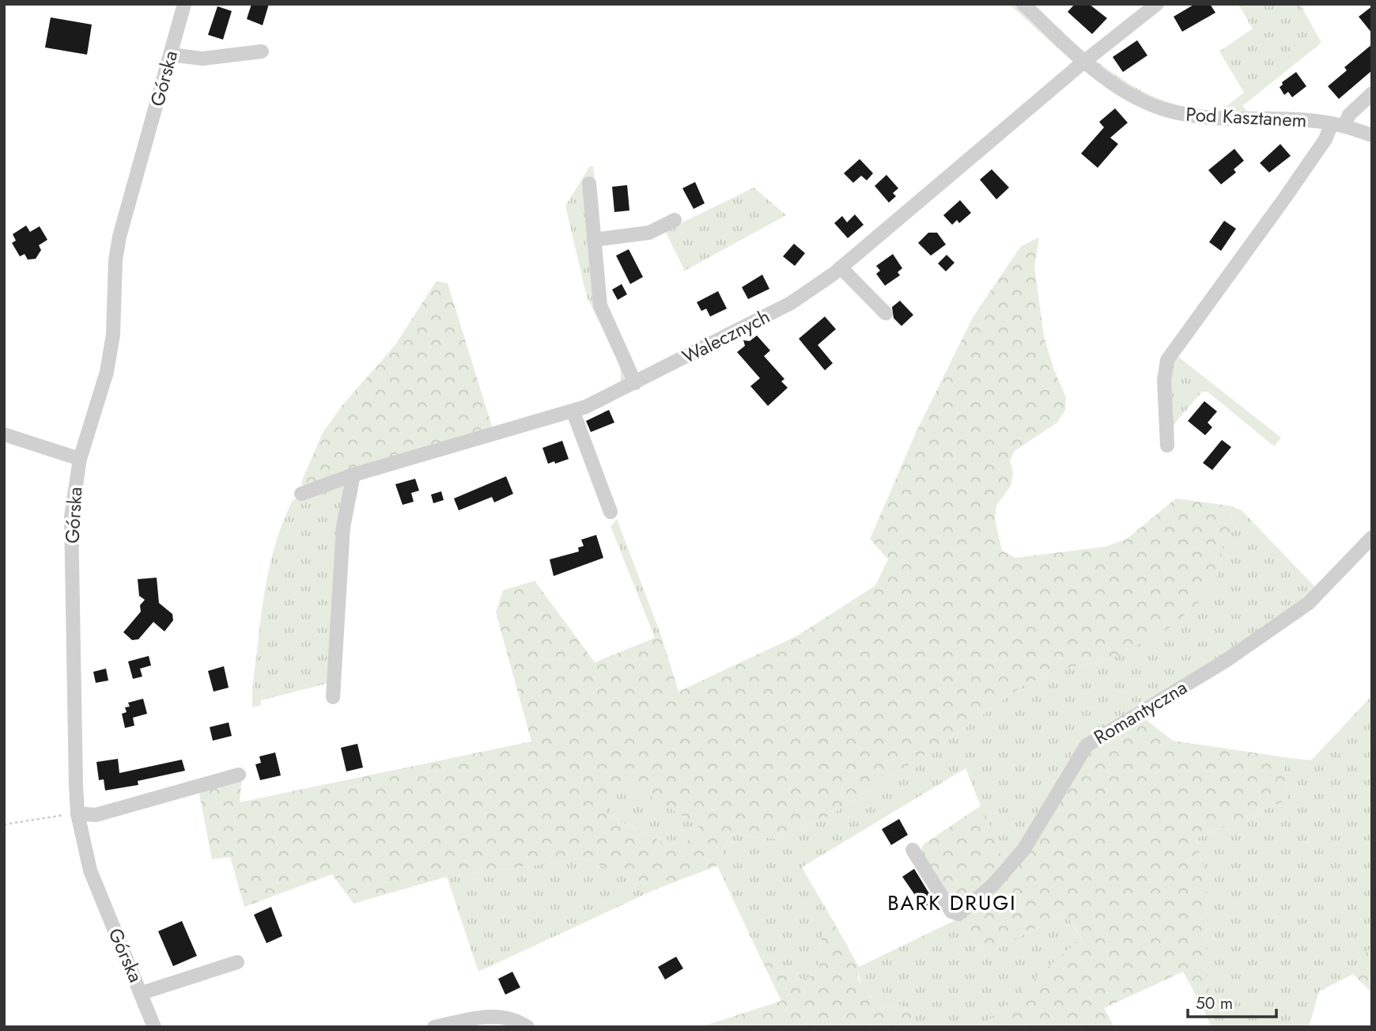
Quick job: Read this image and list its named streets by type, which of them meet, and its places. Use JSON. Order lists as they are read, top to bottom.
{
  "streets": {
    "street": [
      "Górska",
      "Pod Kasztanem",
      "Walecznych",
      "Romantyczna"
    ]
  },
  "crossings": [
    ["Pod Kasztanem", "Walecznych"]
  ],
  "districts": ["BARK DRUGI"],
  "scale_bar": "50 m"
}
